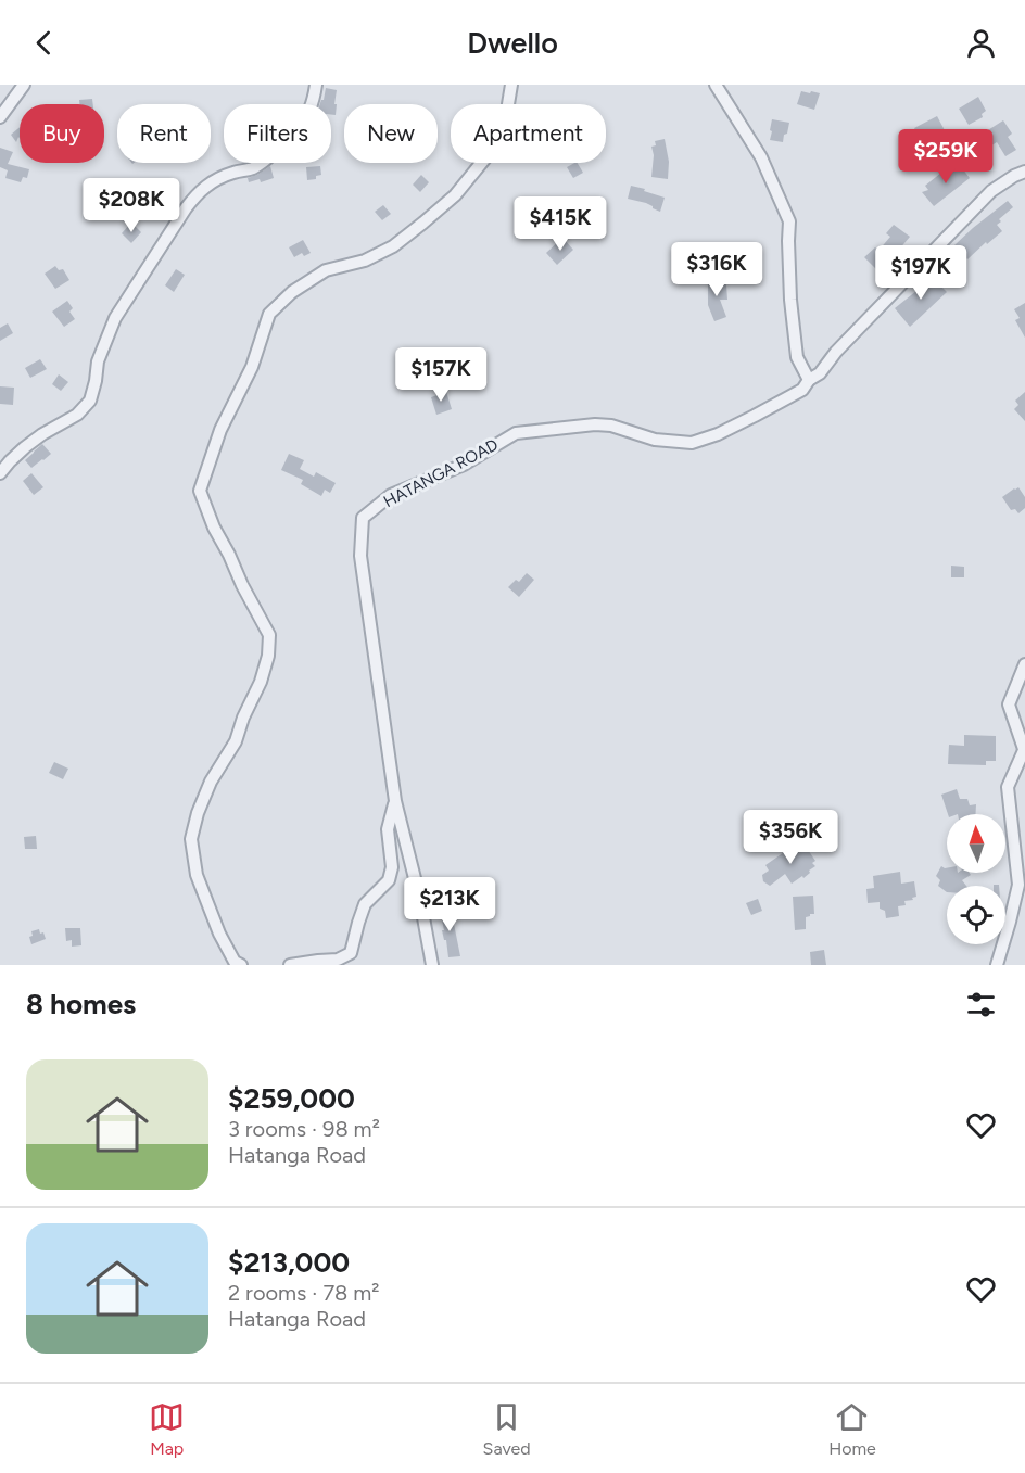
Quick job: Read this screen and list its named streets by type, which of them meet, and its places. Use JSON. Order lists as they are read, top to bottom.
{
  "streets": {
    "street": ["HATANGA ROAD"]
  },
  "north": "top",
  "page": {
    "header": "Dwello",
    "chip": [
      "Buy",
      "Rent",
      "Filters",
      "New",
      "Apartment"
    ],
    "price": [
      "$259K",
      "$208K",
      "$415K",
      "$316K",
      "$197K",
      "$157K",
      "$356K",
      "$213K"
    ],
    "heading": "8 homes",
    "list": [
      {
        "name": "$259,000",
        "note": "3 rooms · 98 m² · Hatanga Road"
      },
      {
        "name": "$213,000",
        "note": "2 rooms · 78 m² · Hatanga Road"
      }
    ],
    "tabs": ["Map", "Saved", "Home"]
  }
}
